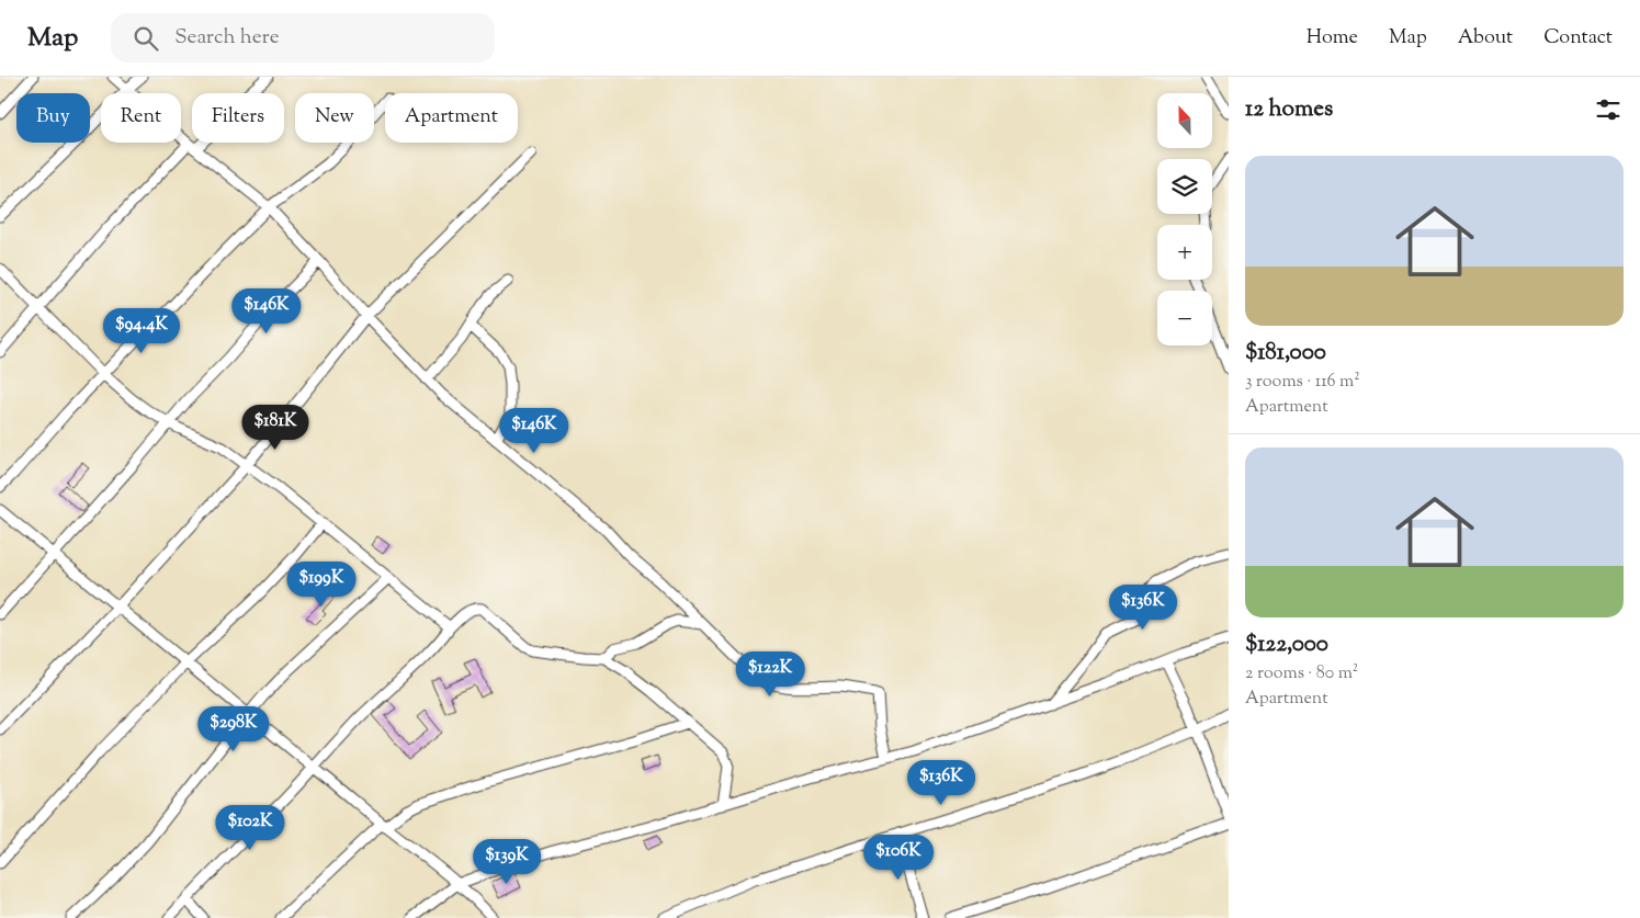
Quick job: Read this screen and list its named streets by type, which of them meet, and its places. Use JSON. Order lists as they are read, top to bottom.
{
  "north": "top",
  "page": {
    "header": "Map",
    "search": "Search here",
    "nav": [
      "Home",
      "Map",
      "About",
      "Contact"
    ],
    "heading": "12 homes",
    "map_buttons": ["+", "−"],
    "chip": [
      "Buy",
      "Rent",
      "Filters",
      "New",
      "Apartment"
    ],
    "list": [
      {
        "name": "$181,000",
        "note": "3 rooms · 116 m² · Apartment"
      },
      {
        "name": "$122,000",
        "note": "2 rooms · 80 m² · Apartment"
      }
    ],
    "price": [
      "$146K",
      "$94.4K",
      "$181K",
      "$146K",
      "$199K",
      "$136K",
      "$122K",
      "$298K",
      "$136K",
      "$102K",
      "$106K",
      "$139K"
    ]
  }
}
